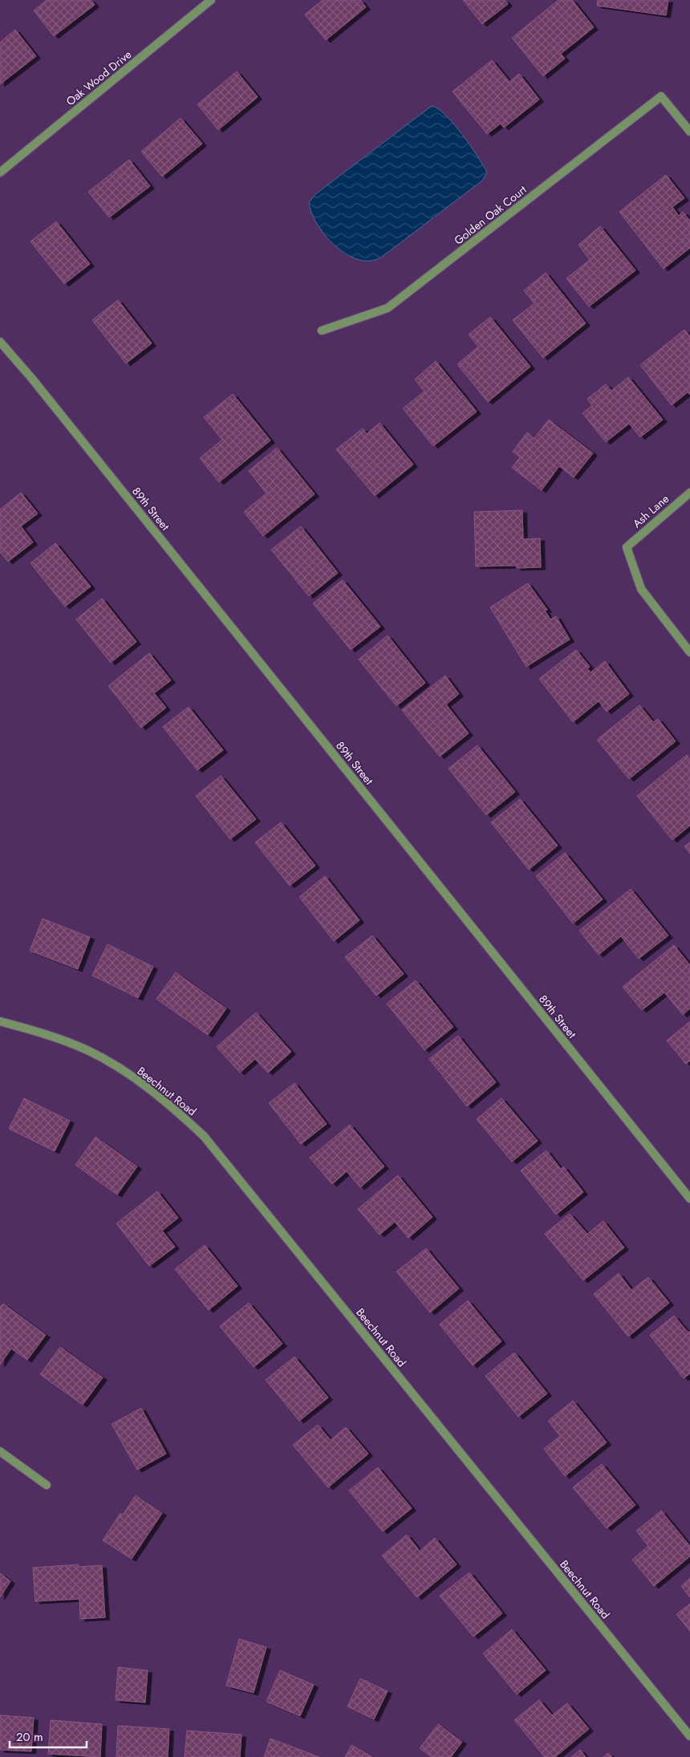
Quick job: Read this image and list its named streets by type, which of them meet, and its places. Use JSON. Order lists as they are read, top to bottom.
{
  "streets": {
    "street": [
      "Oak Wood Drive",
      "Golden Oak Court",
      "89th Street",
      "Ash Lane",
      "Beechnut Road"
    ]
  },
  "scale_bar": "20 m"
}
